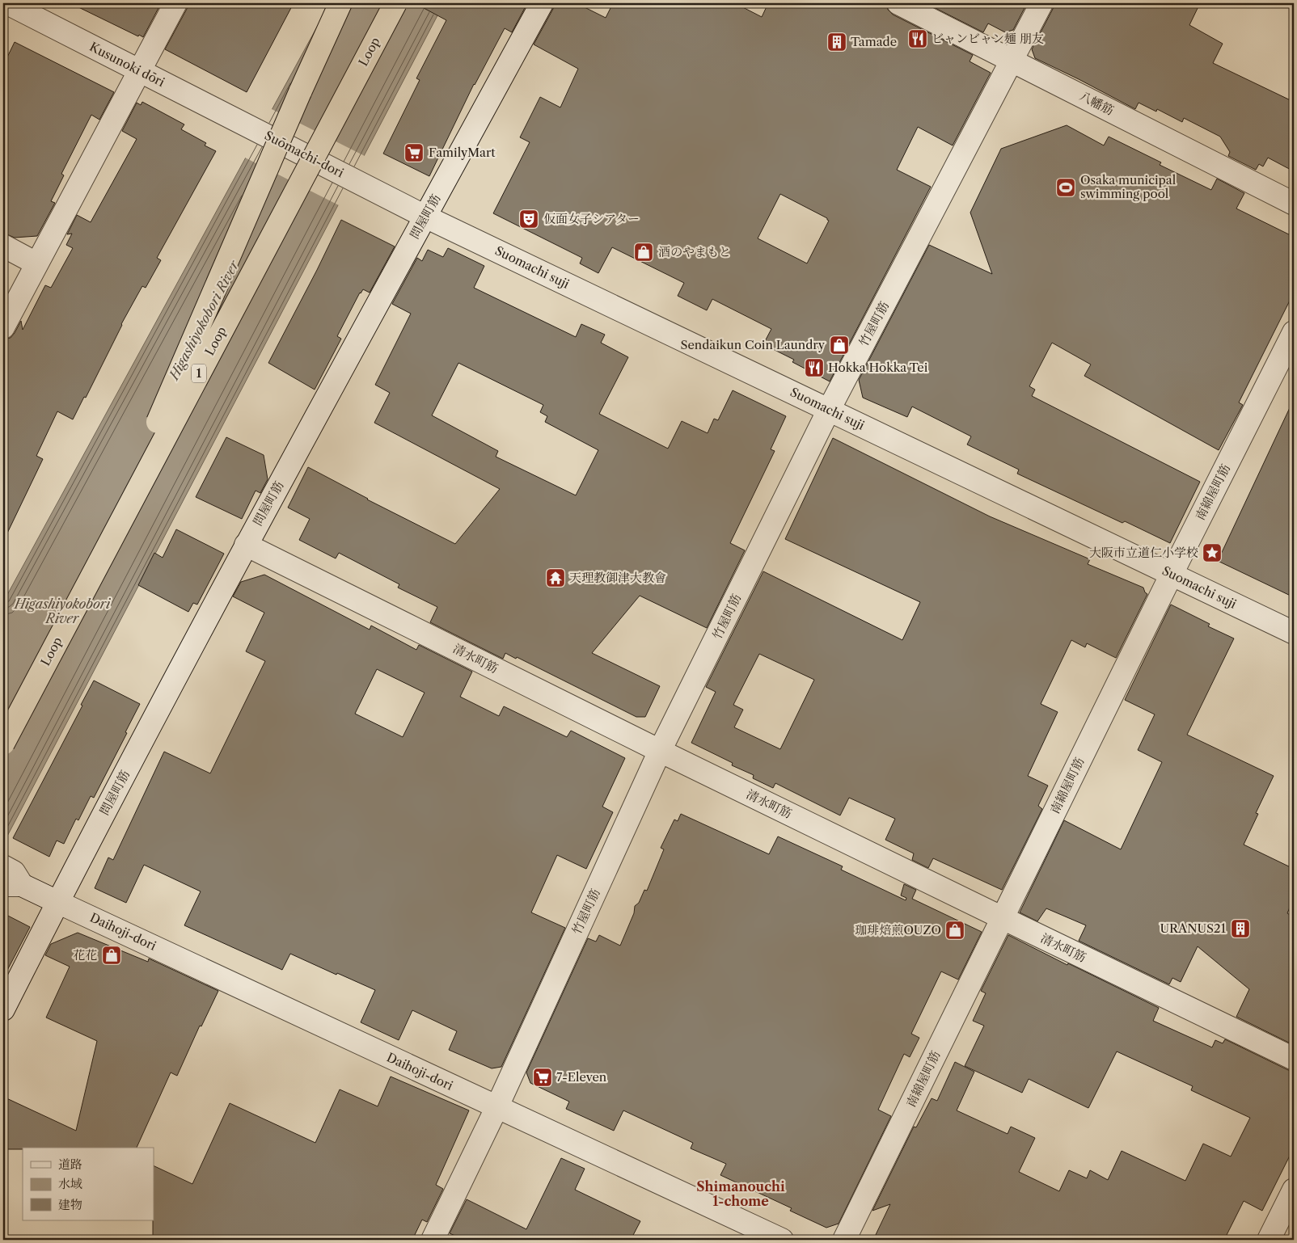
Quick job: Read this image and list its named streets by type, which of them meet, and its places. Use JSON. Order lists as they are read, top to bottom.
{
  "streets": {
    "highway": ["Loop", "1"],
    "street": [
      "Kusunoki dōri",
      "八幡筋",
      "Suōmachi-dori",
      "問屋町筋",
      "Suomachi suji",
      "竹屋町筋",
      "南綿屋町筋",
      "清水町筋",
      "Daihoji-dori"
    ]
  },
  "crossings": [
    ["Kusunoki dōri", "Suōmachi-dori"],
    ["八幡筋", "竹屋町筋"],
    ["Suōmachi-dori", "Suomachi suji"],
    ["問屋町筋", "Suomachi suji"],
    ["問屋町筋", "清水町筋"],
    ["問屋町筋", "Daihoji-dori"],
    ["Suomachi suji", "竹屋町筋"],
    ["Suomachi suji", "南綿屋町筋"],
    ["竹屋町筋", "清水町筋"],
    ["竹屋町筋", "Daihoji-dori"],
    ["南綿屋町筋", "清水町筋"]
  ],
  "districts": ["Shimanouchi 1-chome"],
  "water": ["Higashiyokobori River"],
  "places": {
    "restaurant": ["ビャンビャン麺 朋友", "Hokka Hokka Tei"],
    "building": ["Tamade", "URANUS21"],
    "supermarket": ["FamilyMart", "7-Eleven"],
    "sports": ["Osaka municipal swimming pool"],
    "theatre": ["仮面女子シアター"],
    "shop": [
      "酒のやまもと",
      "Sendaikun Coin Laundry",
      "珈琲焙煎OUZO",
      "花花"
    ],
    "place": ["大阪市立道仁小学校"],
    "temple": ["天理教御津大教會"]
  },
  "legend": ["道路", "水域", "建物"]
}
